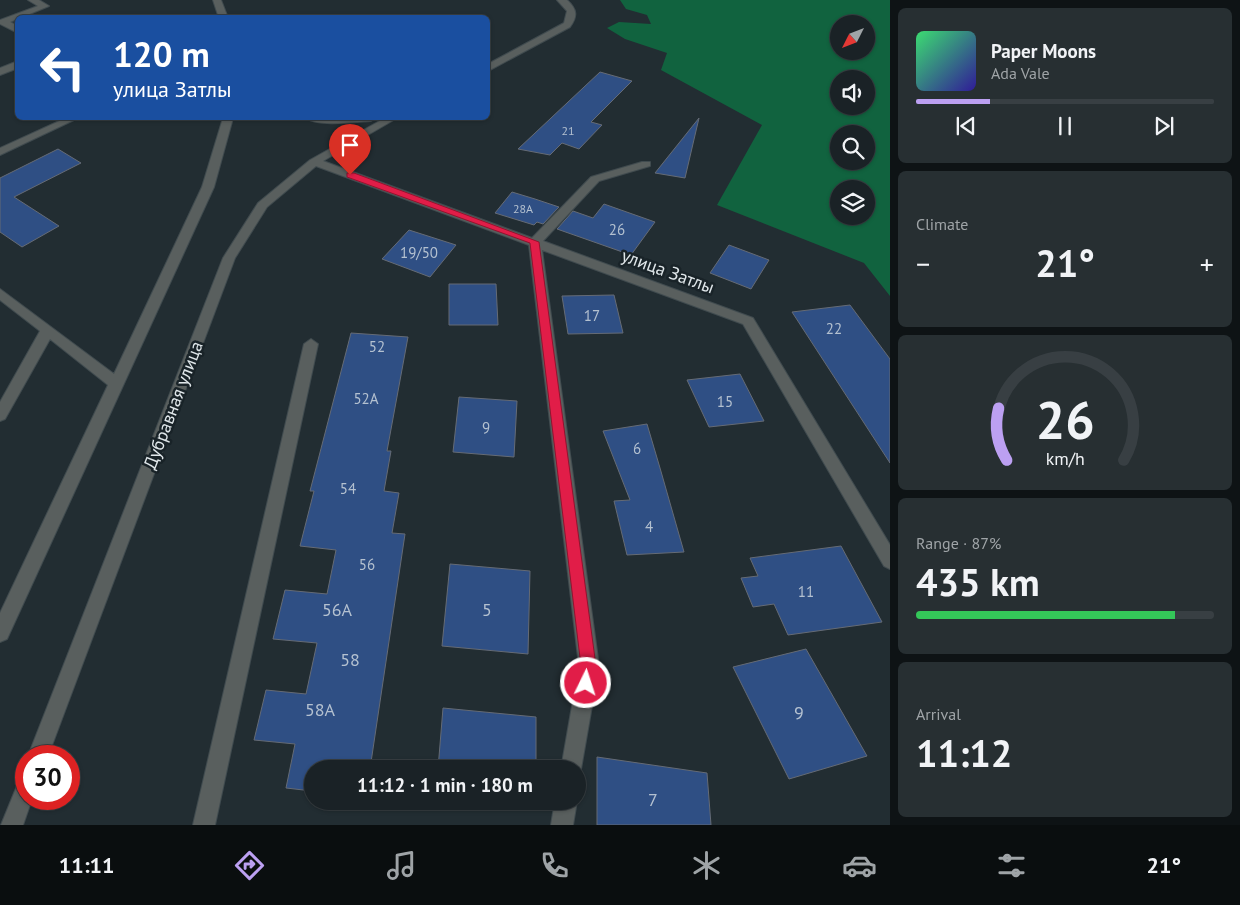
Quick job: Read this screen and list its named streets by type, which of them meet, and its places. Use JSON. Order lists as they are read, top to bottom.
{
  "streets": {
    "street": ["улица Затлы", "Дубравная улица"]
  },
  "crossings": [
    ["улица Затлы", "Дубравная улица"]
  ],
  "house_numbers": [
    "21",
    "28А",
    "26",
    "19/50",
    "17",
    "22",
    "52",
    "52А",
    "15",
    "9",
    "6",
    "54",
    "4",
    "56",
    "11",
    "56А",
    "5",
    "58",
    "58А",
    "9",
    "7"
  ],
  "north": "bottom left",
  "page": {
    "turn": ["120 m", "улица Затлы"],
    "song": ["Paper Moons", "Ada Vale"],
    "tile": [
      "Climate",
      ["Range · 87%", "435 km"],
      ["Arrival", "11:12"]
    ],
    "heat": ["−", "21°", "+"],
    "limit": "30",
    "trip": "11:12 · 1 min · 180 m",
    "tabs": ["11:11", "21°"],
    "gauge": ["26", "km/h"]
  }
}
